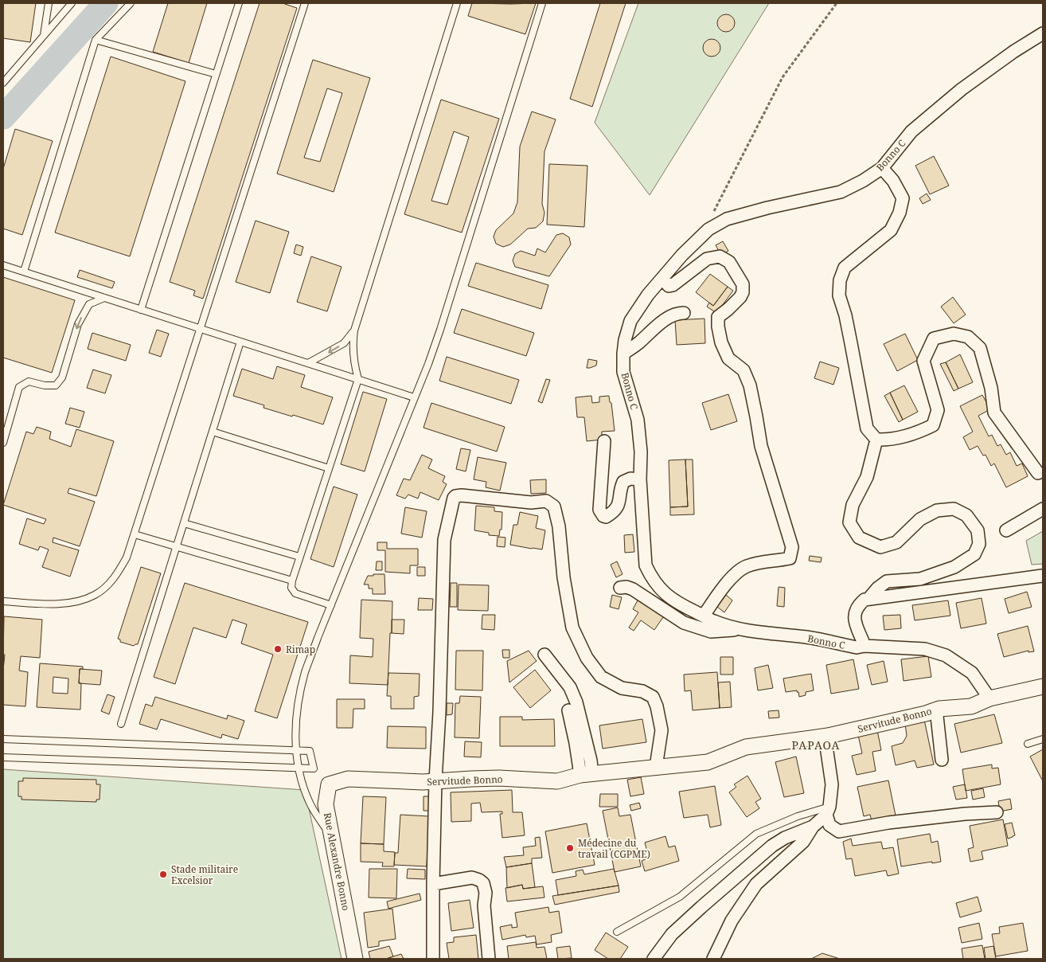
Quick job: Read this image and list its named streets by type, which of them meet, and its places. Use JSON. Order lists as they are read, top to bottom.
{
  "streets": {
    "street": ["Bonno C", "Servitude Bonno", "Rue Alexandre Bonno"]
  },
  "crossings": [
    ["Bonno C", "Servitude Bonno"],
    ["Servitude Bonno", "Rue Alexandre Bonno"]
  ],
  "districts": ["PAPAOA"],
  "places": ["Rimap", "Médecine du travail (CGPME)", "Stade militaire Excelsior"]
}
